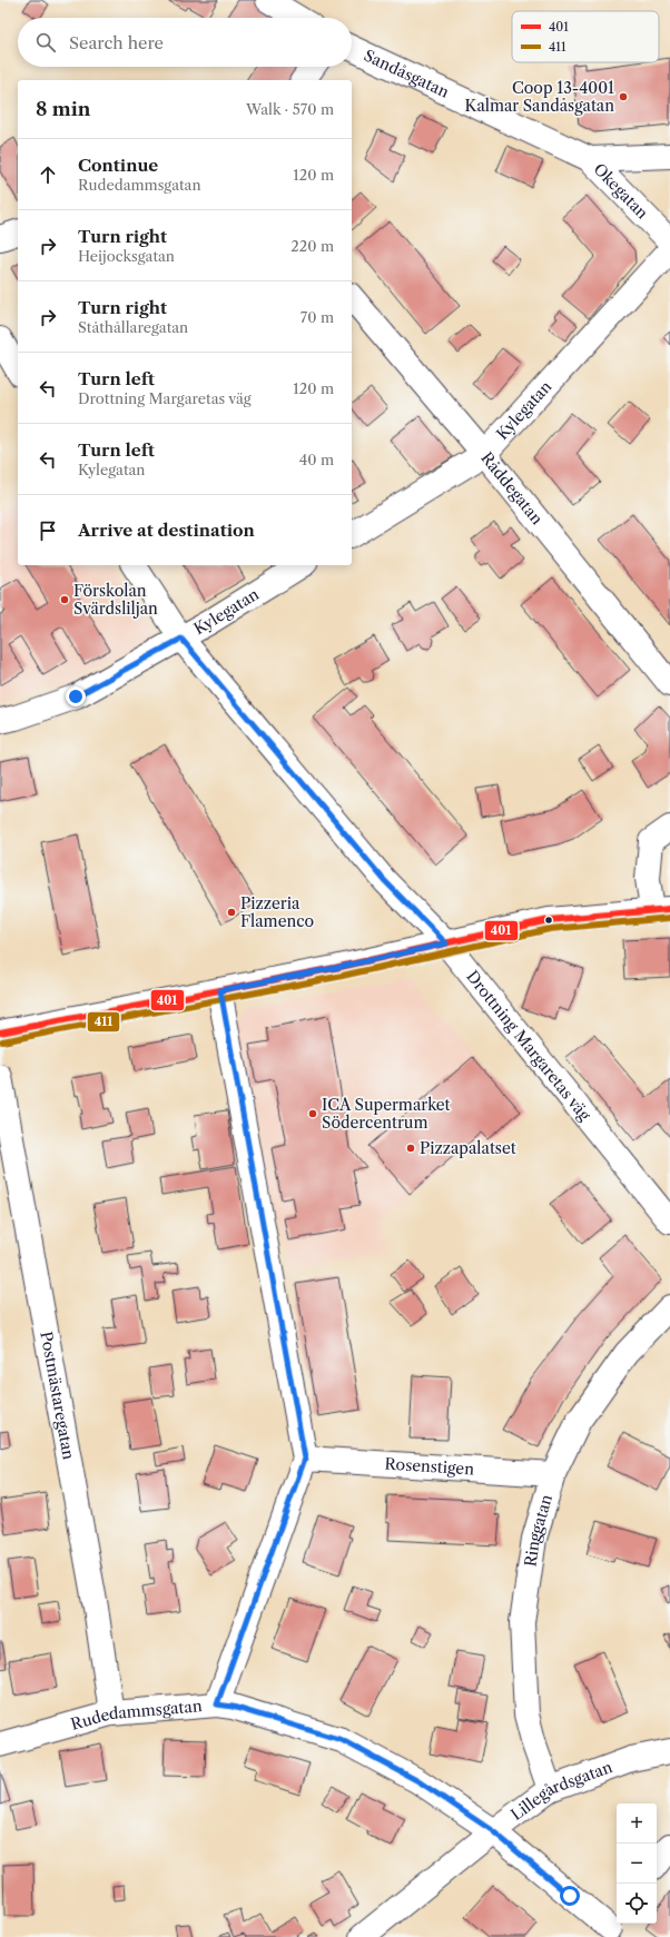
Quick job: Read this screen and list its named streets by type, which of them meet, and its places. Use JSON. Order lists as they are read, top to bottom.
{
  "streets": {
    "street": [
      "Sandåsgatan",
      "Okegatan",
      "Kylegatan",
      "Råddegatan",
      "Drottning Margaretas väg",
      "Postmästaregatan",
      "Rosenstigen",
      "Ringgatan",
      "Rudedammsgatan",
      "Lillegårdsgatan"
    ]
  },
  "crossings": [
    ["Sandåsgatan", "Okegatan"],
    ["Kylegatan", "Råddegatan"],
    ["Kylegatan", "Drottning Margaretas väg"],
    ["Postmästaregatan", "Rudedammsgatan"],
    ["Rosenstigen", "Ringgatan"],
    ["Ringgatan", "Lillegårdsgatan"],
    ["Rudedammsgatan", "Lillegårdsgatan"]
  ],
  "places": [
    "Coop 13-4001 Kalmar Sandåsgatan",
    "Förskolan Svärdsliljan",
    "Pizzeria Flamenco",
    "ICA Supermarket Södercentrum",
    "Pizzapalatset"
  ],
  "lines": ["transit line 401", "transit line 411"],
  "legend": ["401", "411"],
  "page": {
    "search": "Search here",
    "heading": ["8 min", "Walk · 570 m"],
    "list": [
      ["Continue", "Rudedammsgatan", "120 m"],
      ["Turn right", "Heijocksgatan", "220 m"],
      ["Turn right", "Ståthållaregatan", "70 m"],
      ["Turn left", "Drottning Margaretas väg", "120 m"],
      ["Turn left", "Kylegatan", "40 m"],
      "Arrive at destination"
    ],
    "map_buttons": ["+", "−"]
  }
}
